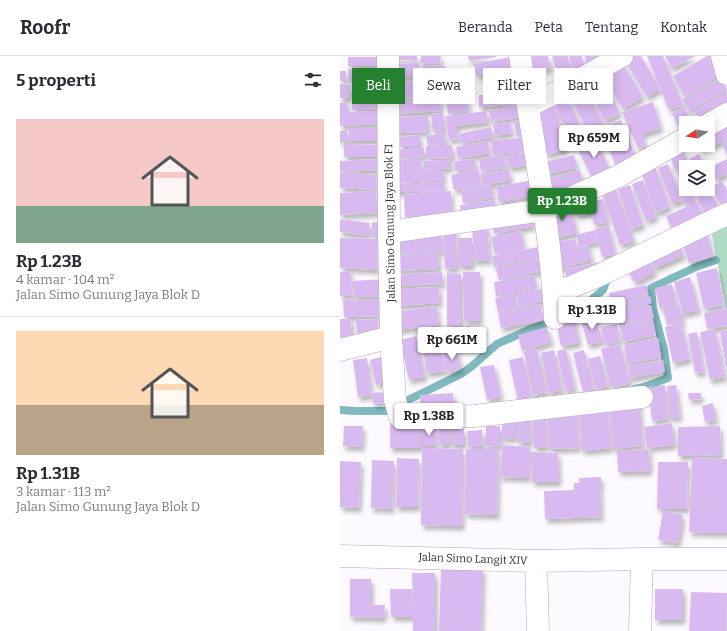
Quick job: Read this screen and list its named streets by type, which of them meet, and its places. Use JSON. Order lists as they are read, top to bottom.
{
  "streets": {
    "street": ["Jalan Simo Gunung Jaya Blok F1", "Jalan Simo Langit XIV"]
  },
  "north": "left",
  "page": {
    "header": "Roofr",
    "nav": [
      "Beranda",
      "Peta",
      "Tentang",
      "Kontak"
    ],
    "heading": "5 properti",
    "chip": [
      "Beli",
      "Sewa",
      "Filter",
      "Baru"
    ],
    "list": [
      {
        "name": "Rp 1.23B",
        "note": "4 kamar · 104 m² · Jalan Simo Gunung Jaya Blok D"
      },
      {
        "name": "Rp 1.31B",
        "note": "3 kamar · 113 m² · Jalan Simo Gunung Jaya Blok D"
      }
    ],
    "price": [
      "Rp 659M",
      "Rp 1.23B",
      "Rp 1.31B",
      "Rp 661M",
      "Rp 1.38B"
    ]
  }
}
